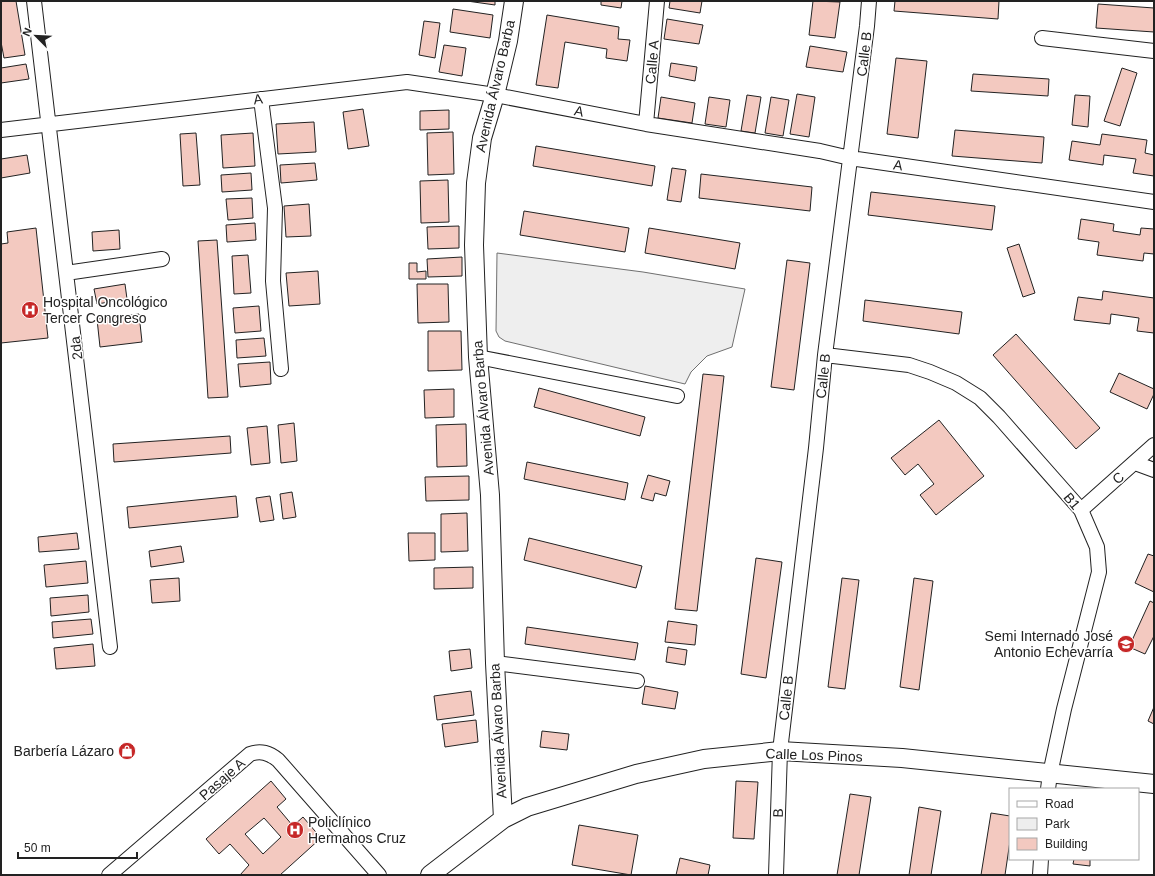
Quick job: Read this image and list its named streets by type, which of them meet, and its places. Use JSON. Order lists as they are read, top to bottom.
{
  "streets": {
    "street": [
      "Calle B",
      "Calle A",
      "Avenida Álvaro Barba",
      "A",
      "2da",
      "C",
      "B1",
      "Calle Los Pinos",
      "Pasaje A",
      "B"
    ]
  },
  "crossings": [
    ["Calle B", "A"],
    ["Calle B", "B1"],
    ["Calle B", "Calle Los Pinos"],
    ["Calle B", "B"],
    ["Calle A", "A"],
    ["Avenida Álvaro Barba", "A"],
    ["Avenida Álvaro Barba", "Calle Los Pinos"],
    ["A", "2da"],
    ["C", "B1"],
    ["B1", "Calle Los Pinos"],
    ["Calle Los Pinos", "B"]
  ],
  "places": {
    "hospital": ["Hospital Oncológico Tercer Congreso", "Policlínico Hermanos Cruz"],
    "school or university": ["Semi Internado José Antonio Echevarría"],
    "shop": ["Barbería Lázaro"]
  },
  "legend": ["Road", "Park", "Building"],
  "scale_bar": "50 m",
  "north": "top left"
}
